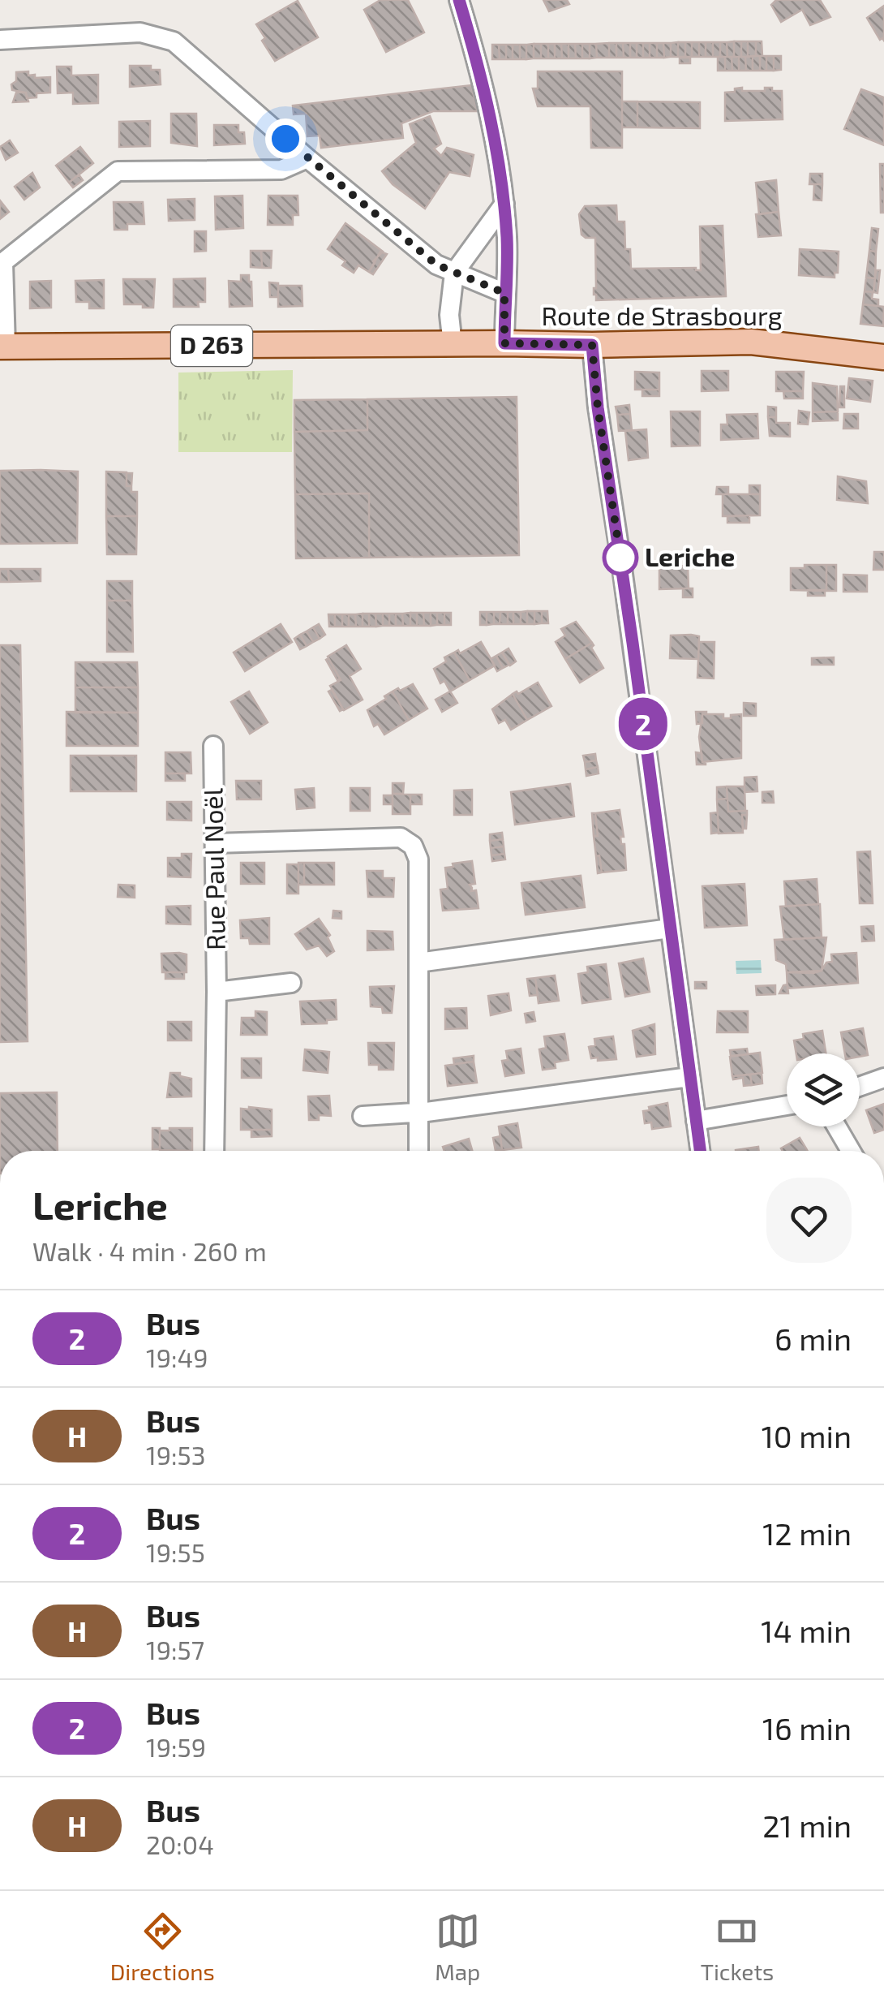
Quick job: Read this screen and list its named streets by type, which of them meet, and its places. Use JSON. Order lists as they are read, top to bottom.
{
  "streets": {
    "main road": ["Route de Strasbourg", "D 263"],
    "street": ["Rue Paul Noël"]
  },
  "places": ["Leriche"],
  "lines": ["bus line 2"],
  "page": {
    "on_map": "2",
    "heading": ["Leriche", "Walk · 4 min · 260 m"],
    "list": [
      {
        "mark": "2",
        "name": "Bus",
        "note": "19:49",
        "value": "6 min"
      },
      {
        "mark": "H",
        "name": "Bus",
        "note": "19:53",
        "value": "10 min"
      },
      {
        "mark": "2",
        "name": "Bus",
        "note": "19:55",
        "value": "12 min"
      },
      {
        "mark": "H",
        "name": "Bus",
        "note": "19:57",
        "value": "14 min"
      },
      {
        "mark": "2",
        "name": "Bus",
        "note": "19:59",
        "value": "16 min"
      },
      {
        "mark": "H",
        "name": "Bus",
        "note": "20:04",
        "value": "21 min"
      }
    ],
    "tabs": ["Directions", "Map", "Tickets"]
  }
}
